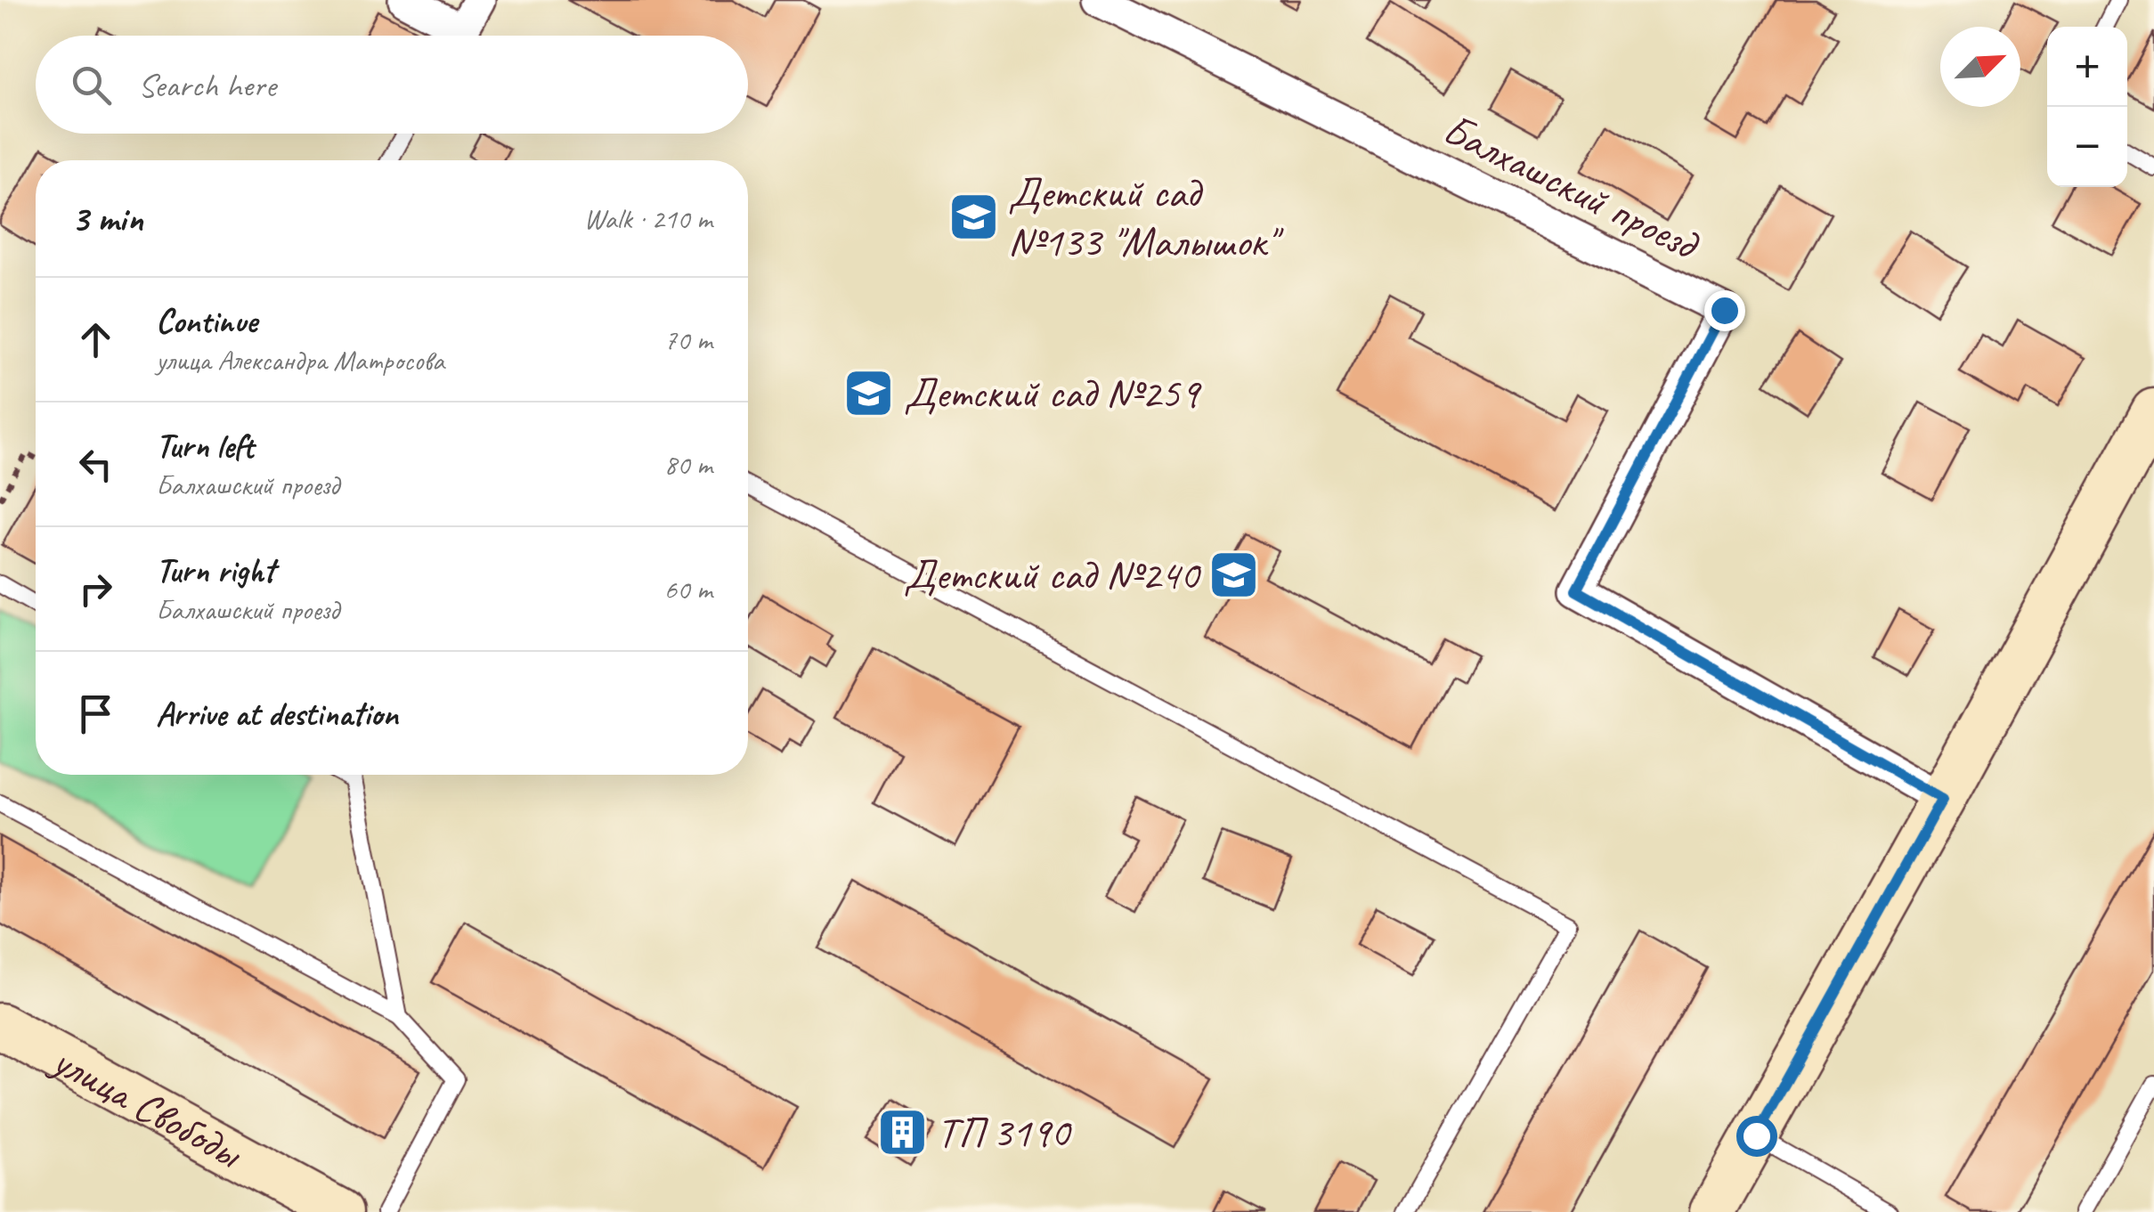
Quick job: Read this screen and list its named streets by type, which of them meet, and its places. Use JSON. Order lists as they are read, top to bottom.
{
  "streets": {
    "street": ["Балхашский проезд", "улица Свободы"]
  },
  "places": {
    "school or university": ["Детский сад №133 \"Малышок\"", "Детский сад №259", "Детский сад №240"],
    "building": ["ТП 3190"]
  },
  "north": "top right",
  "page": {
    "map_buttons": ["+", "−"],
    "search": "Search here",
    "heading": ["3 min", "Walk · 210 m"],
    "list": [
      ["Continue", "улица Александра Матросова", "70 m"],
      ["Turn left", "Балхашский проезд", "80 m"],
      ["Turn right", "Балхашский проезд", "60 m"],
      "Arrive at destination"
    ]
  }
}
